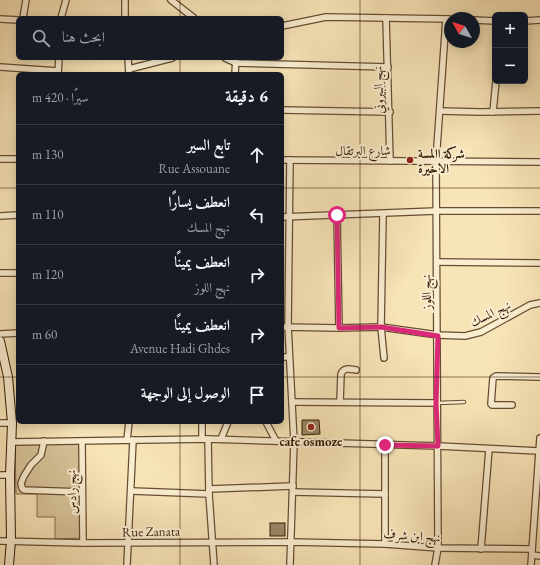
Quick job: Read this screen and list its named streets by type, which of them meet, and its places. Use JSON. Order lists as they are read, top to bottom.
{
  "streets": {
    "street": [
      "نهج البيروني",
      "شارع البرتقال",
      "نهج اللوز",
      "نهج المسك",
      "نهج رادس",
      "Rue Zanata",
      "نهج ابن شرف"
    ]
  },
  "crossings": [
    ["نهج البيروني", "شارع البرتقال"],
    ["شارع البرتقال", "نهج اللوز"],
    ["نهج اللوز", "نهج المسك"],
    ["نهج اللوز", "نهج ابن شرف"],
    ["نهج رادس", "Rue Zanata"],
    ["Rue Zanata", "نهج ابن شرف"]
  ],
  "places": ["شركة االمسة الاخيرة", "cafe osmoze"],
  "north": "top left",
  "page": {
    "map_buttons": ["+", "−"],
    "search": "ابحث هنا",
    "heading": ["6 دقيقة", "سيرًا · 420 m"],
    "list": [
      ["تابع السير", "Rue Assouane", "130 m"],
      ["انعطف يسارًا", "نهج المسك", "110 m"],
      ["انعطف يمينًا", "نهج اللوز", "120 m"],
      ["انعطف يمينًا", "Avenue Hadi Ghdes", "60 m"],
      "الوصول إلى الوجهة"
    ]
  }
}
